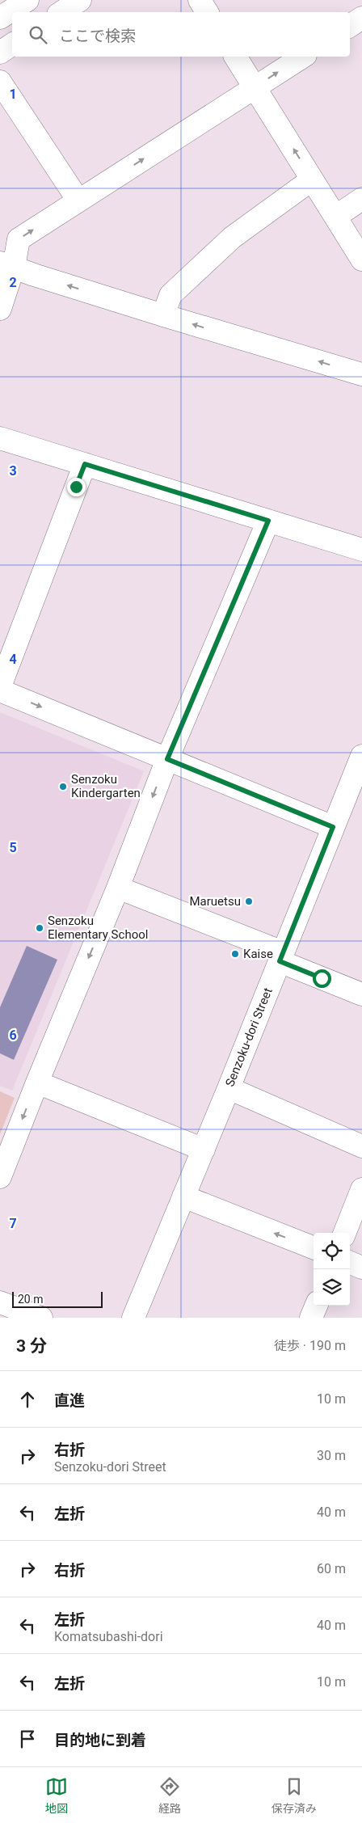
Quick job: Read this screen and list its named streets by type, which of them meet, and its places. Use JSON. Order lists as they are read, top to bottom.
{
  "streets": {
    "street": ["Senzoku-dori Street"]
  },
  "places": [
    "Senzoku Kindergarten",
    "Maruetsu",
    "Senzoku Elementary School",
    "Kaise"
  ],
  "scale_bar": "20 m",
  "page": {
    "search": "ここで検索",
    "scale": "20 m",
    "heading": ["3 分", "徒歩 · 190 m"],
    "list": [
      ["直進", "10 m"],
      ["右折", "Senzoku-dori Street", "30 m"],
      ["左折", "40 m"],
      ["右折", "60 m"],
      ["左折", "Komatsubashi-dori", "40 m"],
      ["左折", "10 m"],
      "目的地に到着"
    ],
    "nav": ["地図", "経路", "保存済み"]
  },
  "grid": {
    "rows": [
      "1",
      "2",
      "3",
      "4",
      "5",
      "6",
      "7"
    ]
  }
}
